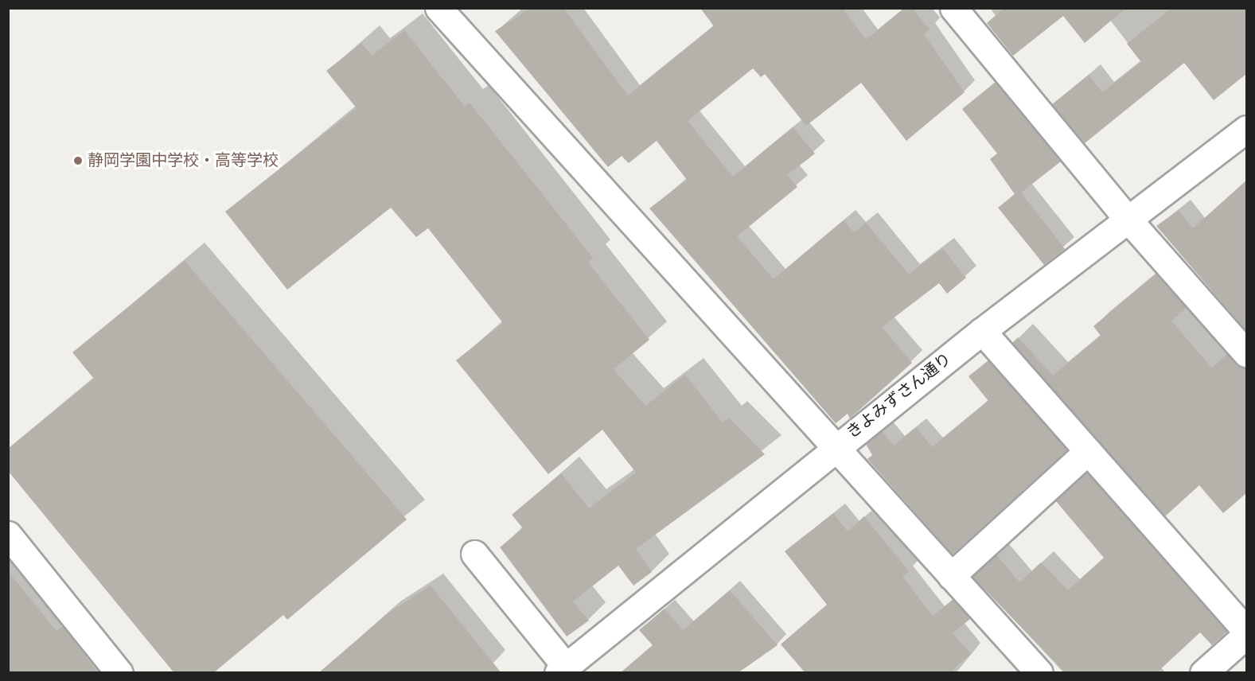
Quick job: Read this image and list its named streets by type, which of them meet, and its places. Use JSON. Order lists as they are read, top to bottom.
{
  "streets": {
    "street": ["きよみずさん通り"]
  },
  "places": ["静岡学園中学校・高等学校"]
}
